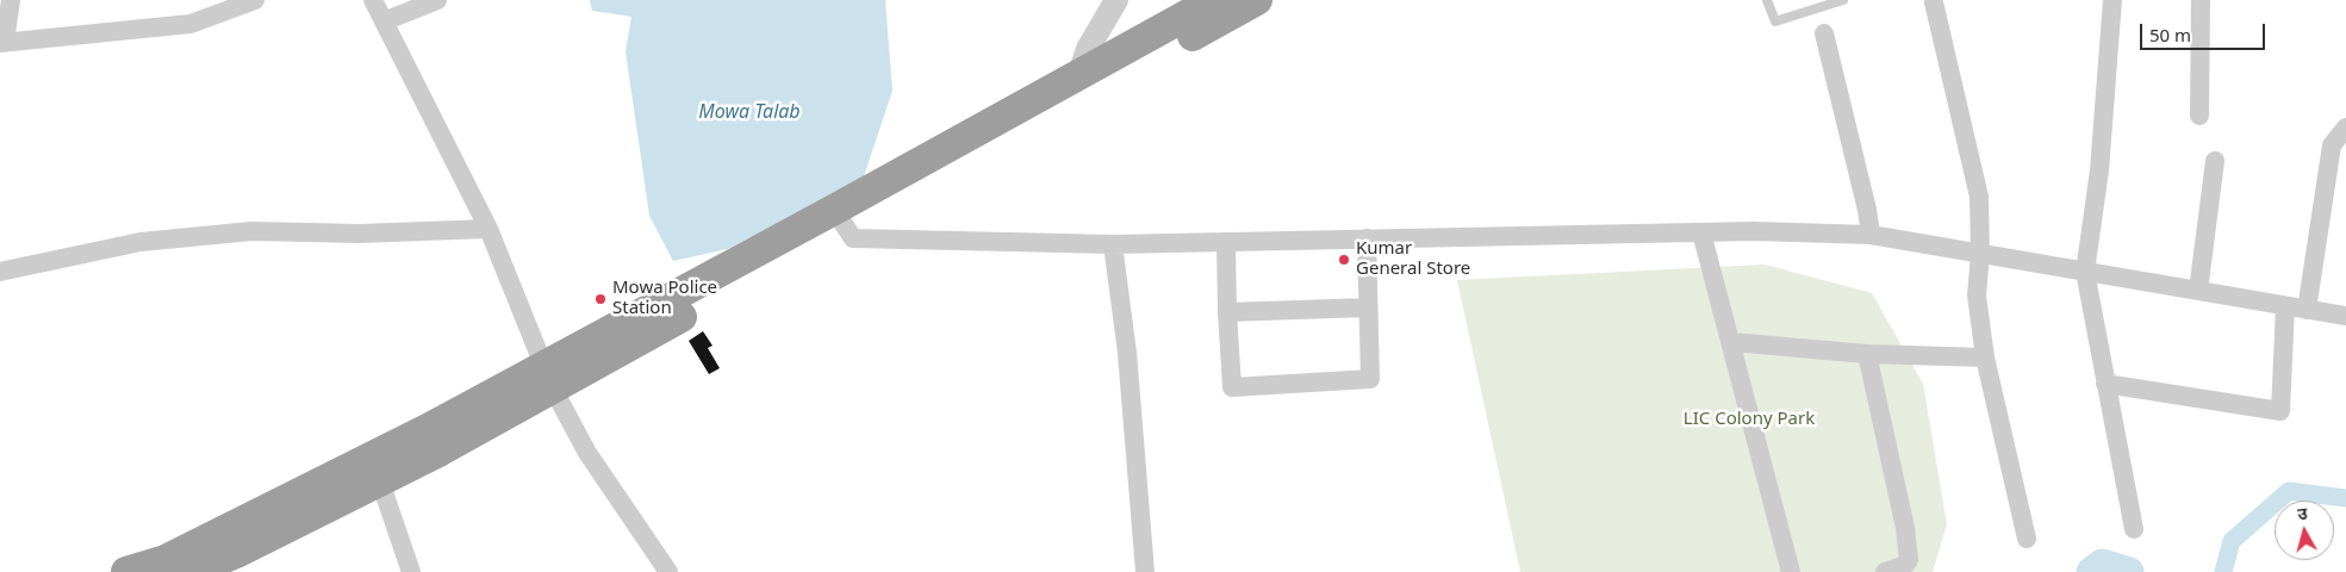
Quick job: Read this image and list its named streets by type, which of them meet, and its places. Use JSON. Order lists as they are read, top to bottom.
{
  "water": ["Mowa Talab"],
  "parks": ["LIC Colony Park"],
  "places": ["Kumar General Store", "Mowa Police Station"],
  "scale_bar": "50 m",
  "north": "top"
}
